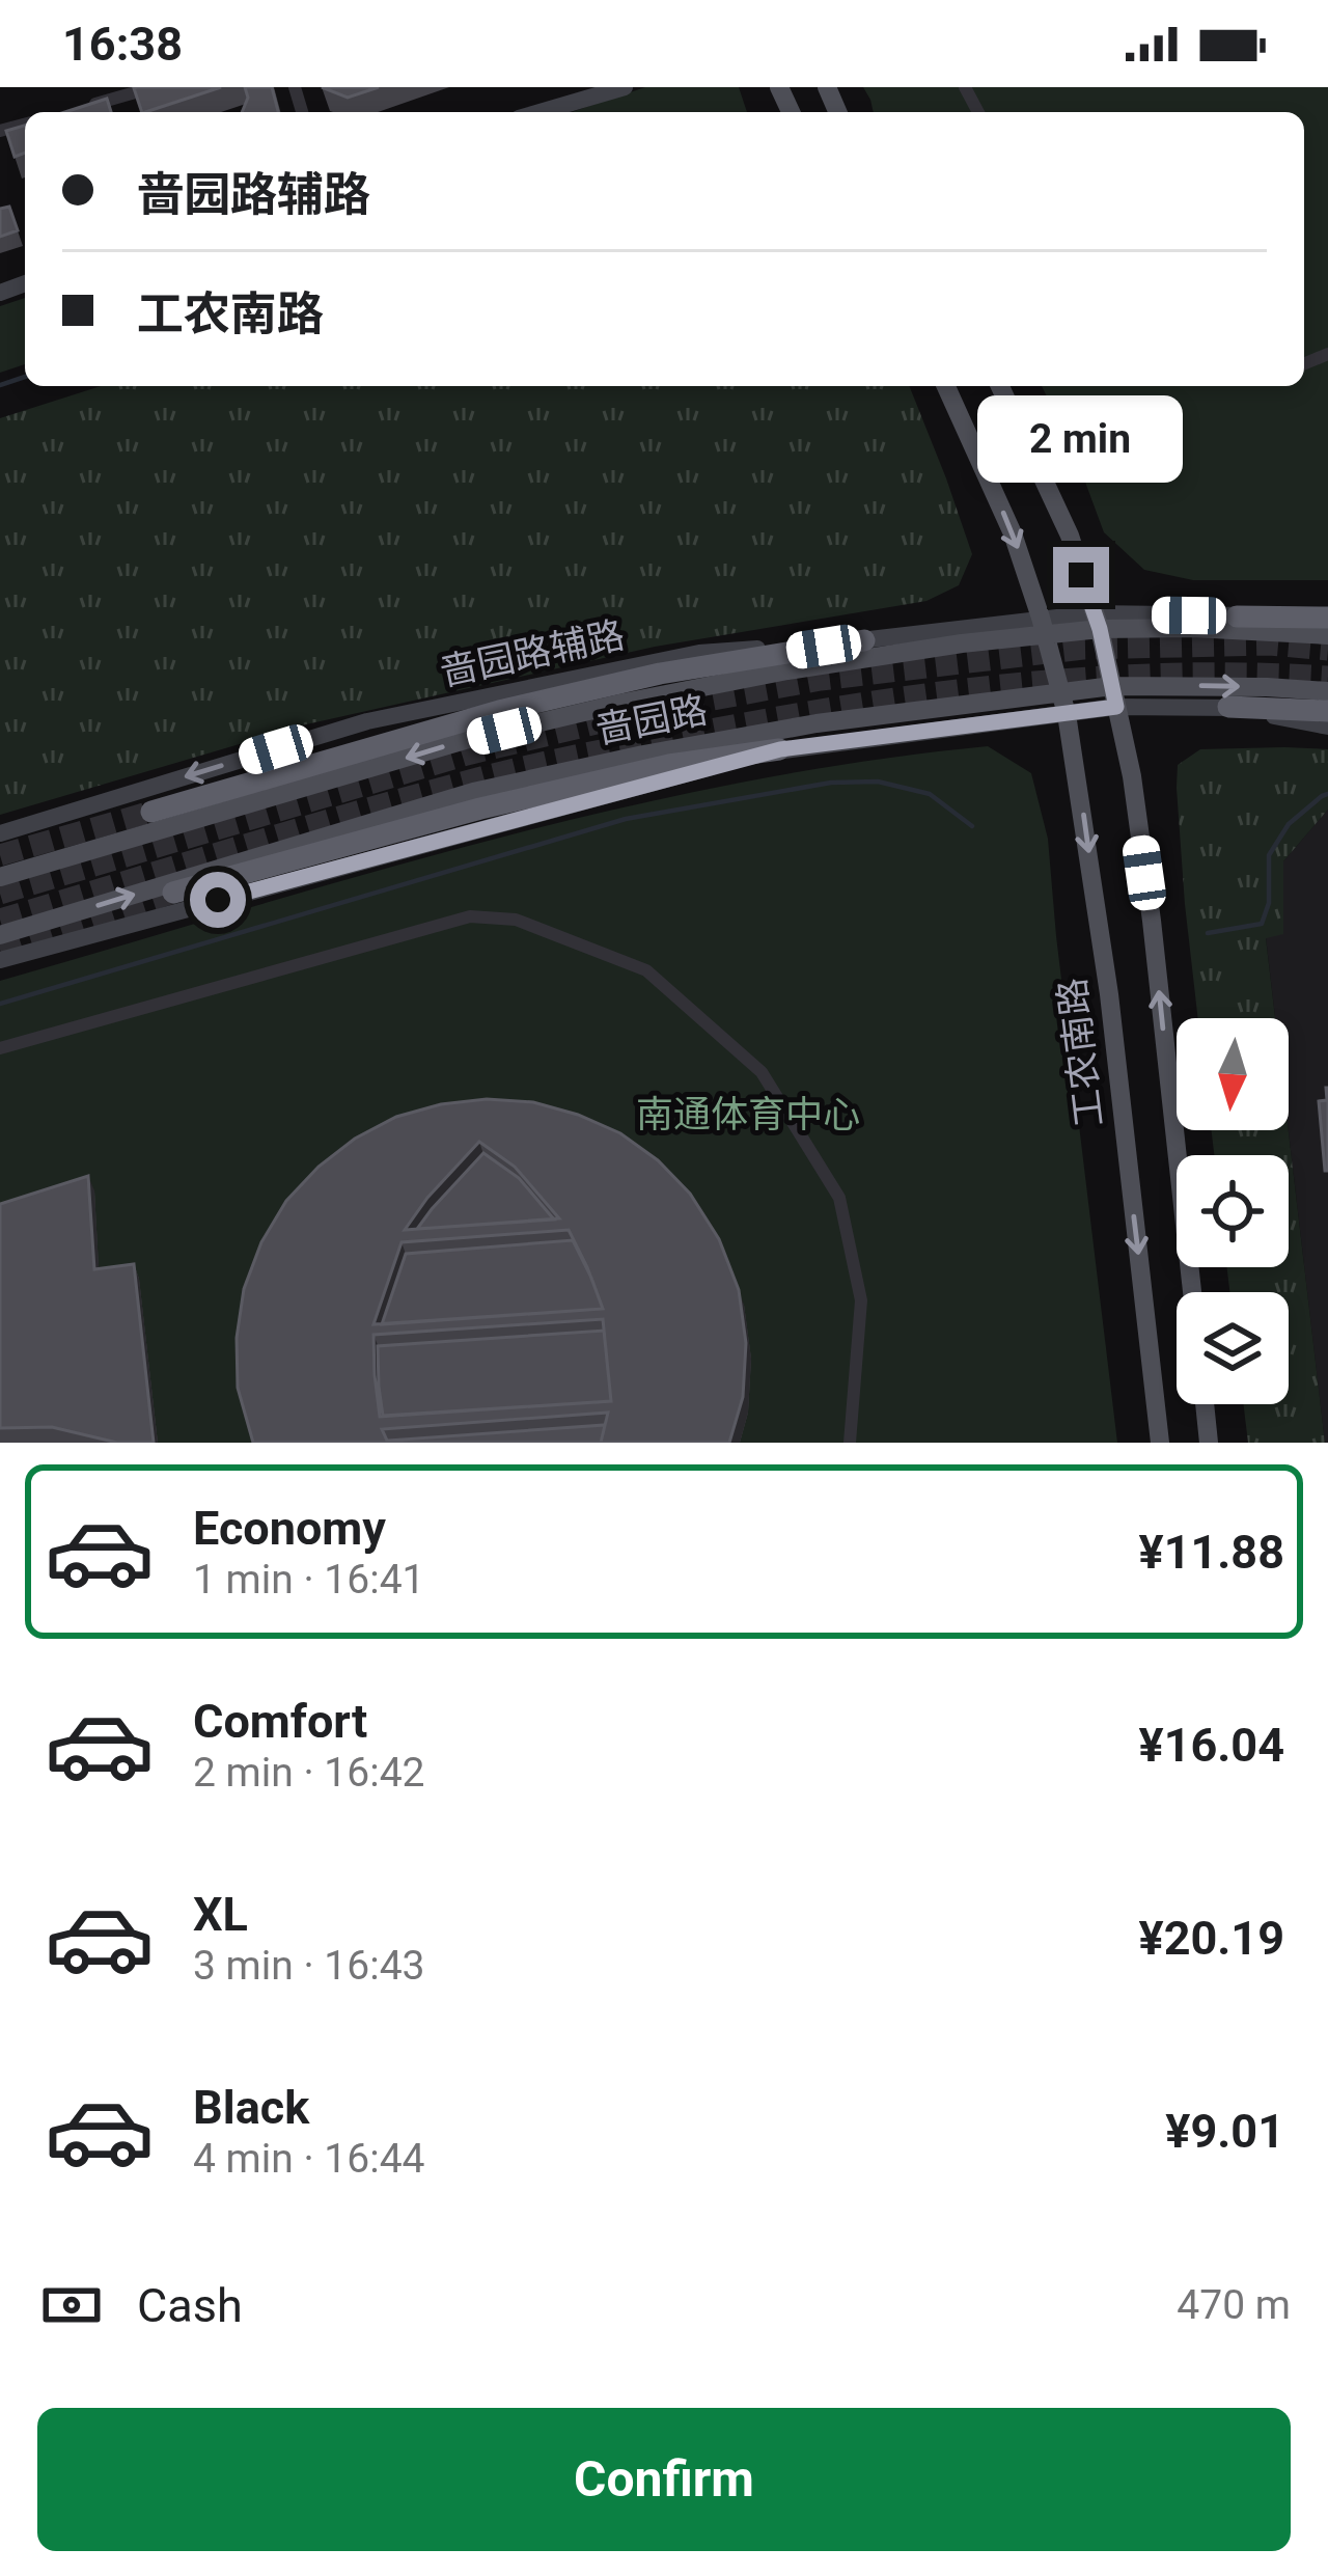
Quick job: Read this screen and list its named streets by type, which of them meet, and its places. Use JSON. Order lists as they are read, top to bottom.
{
  "streets": {
    "main road": ["啬园路", "工农南路"],
    "street": ["啬园路辅路"]
  },
  "crossings": [
    ["啬园路辅路", "啬园路"],
    ["啬园路辅路", "工农南路"],
    ["啬园路", "工农南路"]
  ],
  "parks": ["南通体育中心"],
  "north": "bottom",
  "page": {
    "status": "16:38",
    "banner": ["啬园路辅路", "工农南路"],
    "bubble": "2 min",
    "list": [
      {
        "name": "Economy",
        "note": "1 min · 16:41",
        "value": "¥11.88"
      },
      {
        "name": "Comfort",
        "note": "2 min · 16:42",
        "value": "¥16.04"
      },
      {
        "name": "XL",
        "note": "3 min · 16:43",
        "value": "¥20.19"
      },
      {
        "name": "Black",
        "note": "4 min · 16:44",
        "value": "¥9.01"
      }
    ],
    "pay": ["Cash", "470 m"],
    "buttons": "Confirm"
  }
}
